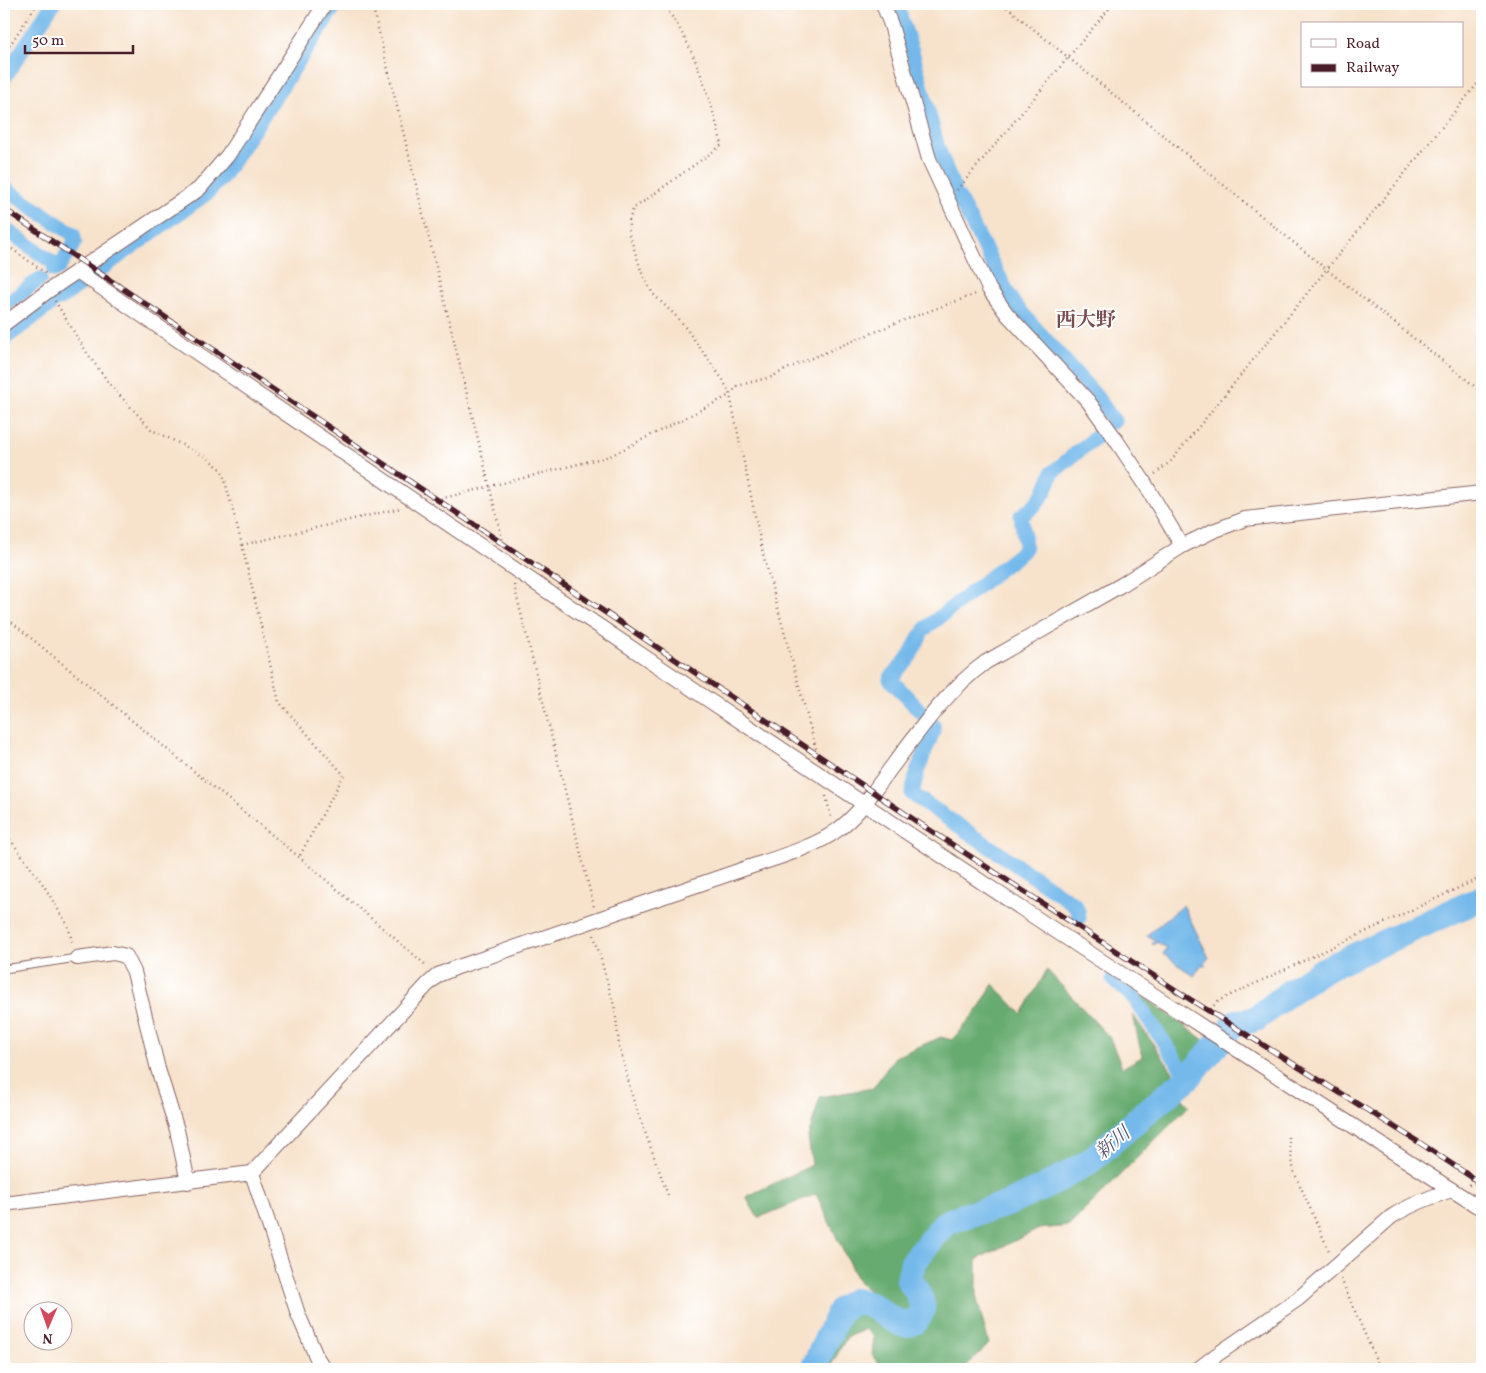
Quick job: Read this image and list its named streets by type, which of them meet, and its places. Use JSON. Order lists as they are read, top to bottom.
{
  "districts": ["西大野"],
  "water": ["新川"],
  "legend": ["Road", "Railway"],
  "scale_bar": "50 m",
  "north": "bottom"
}
